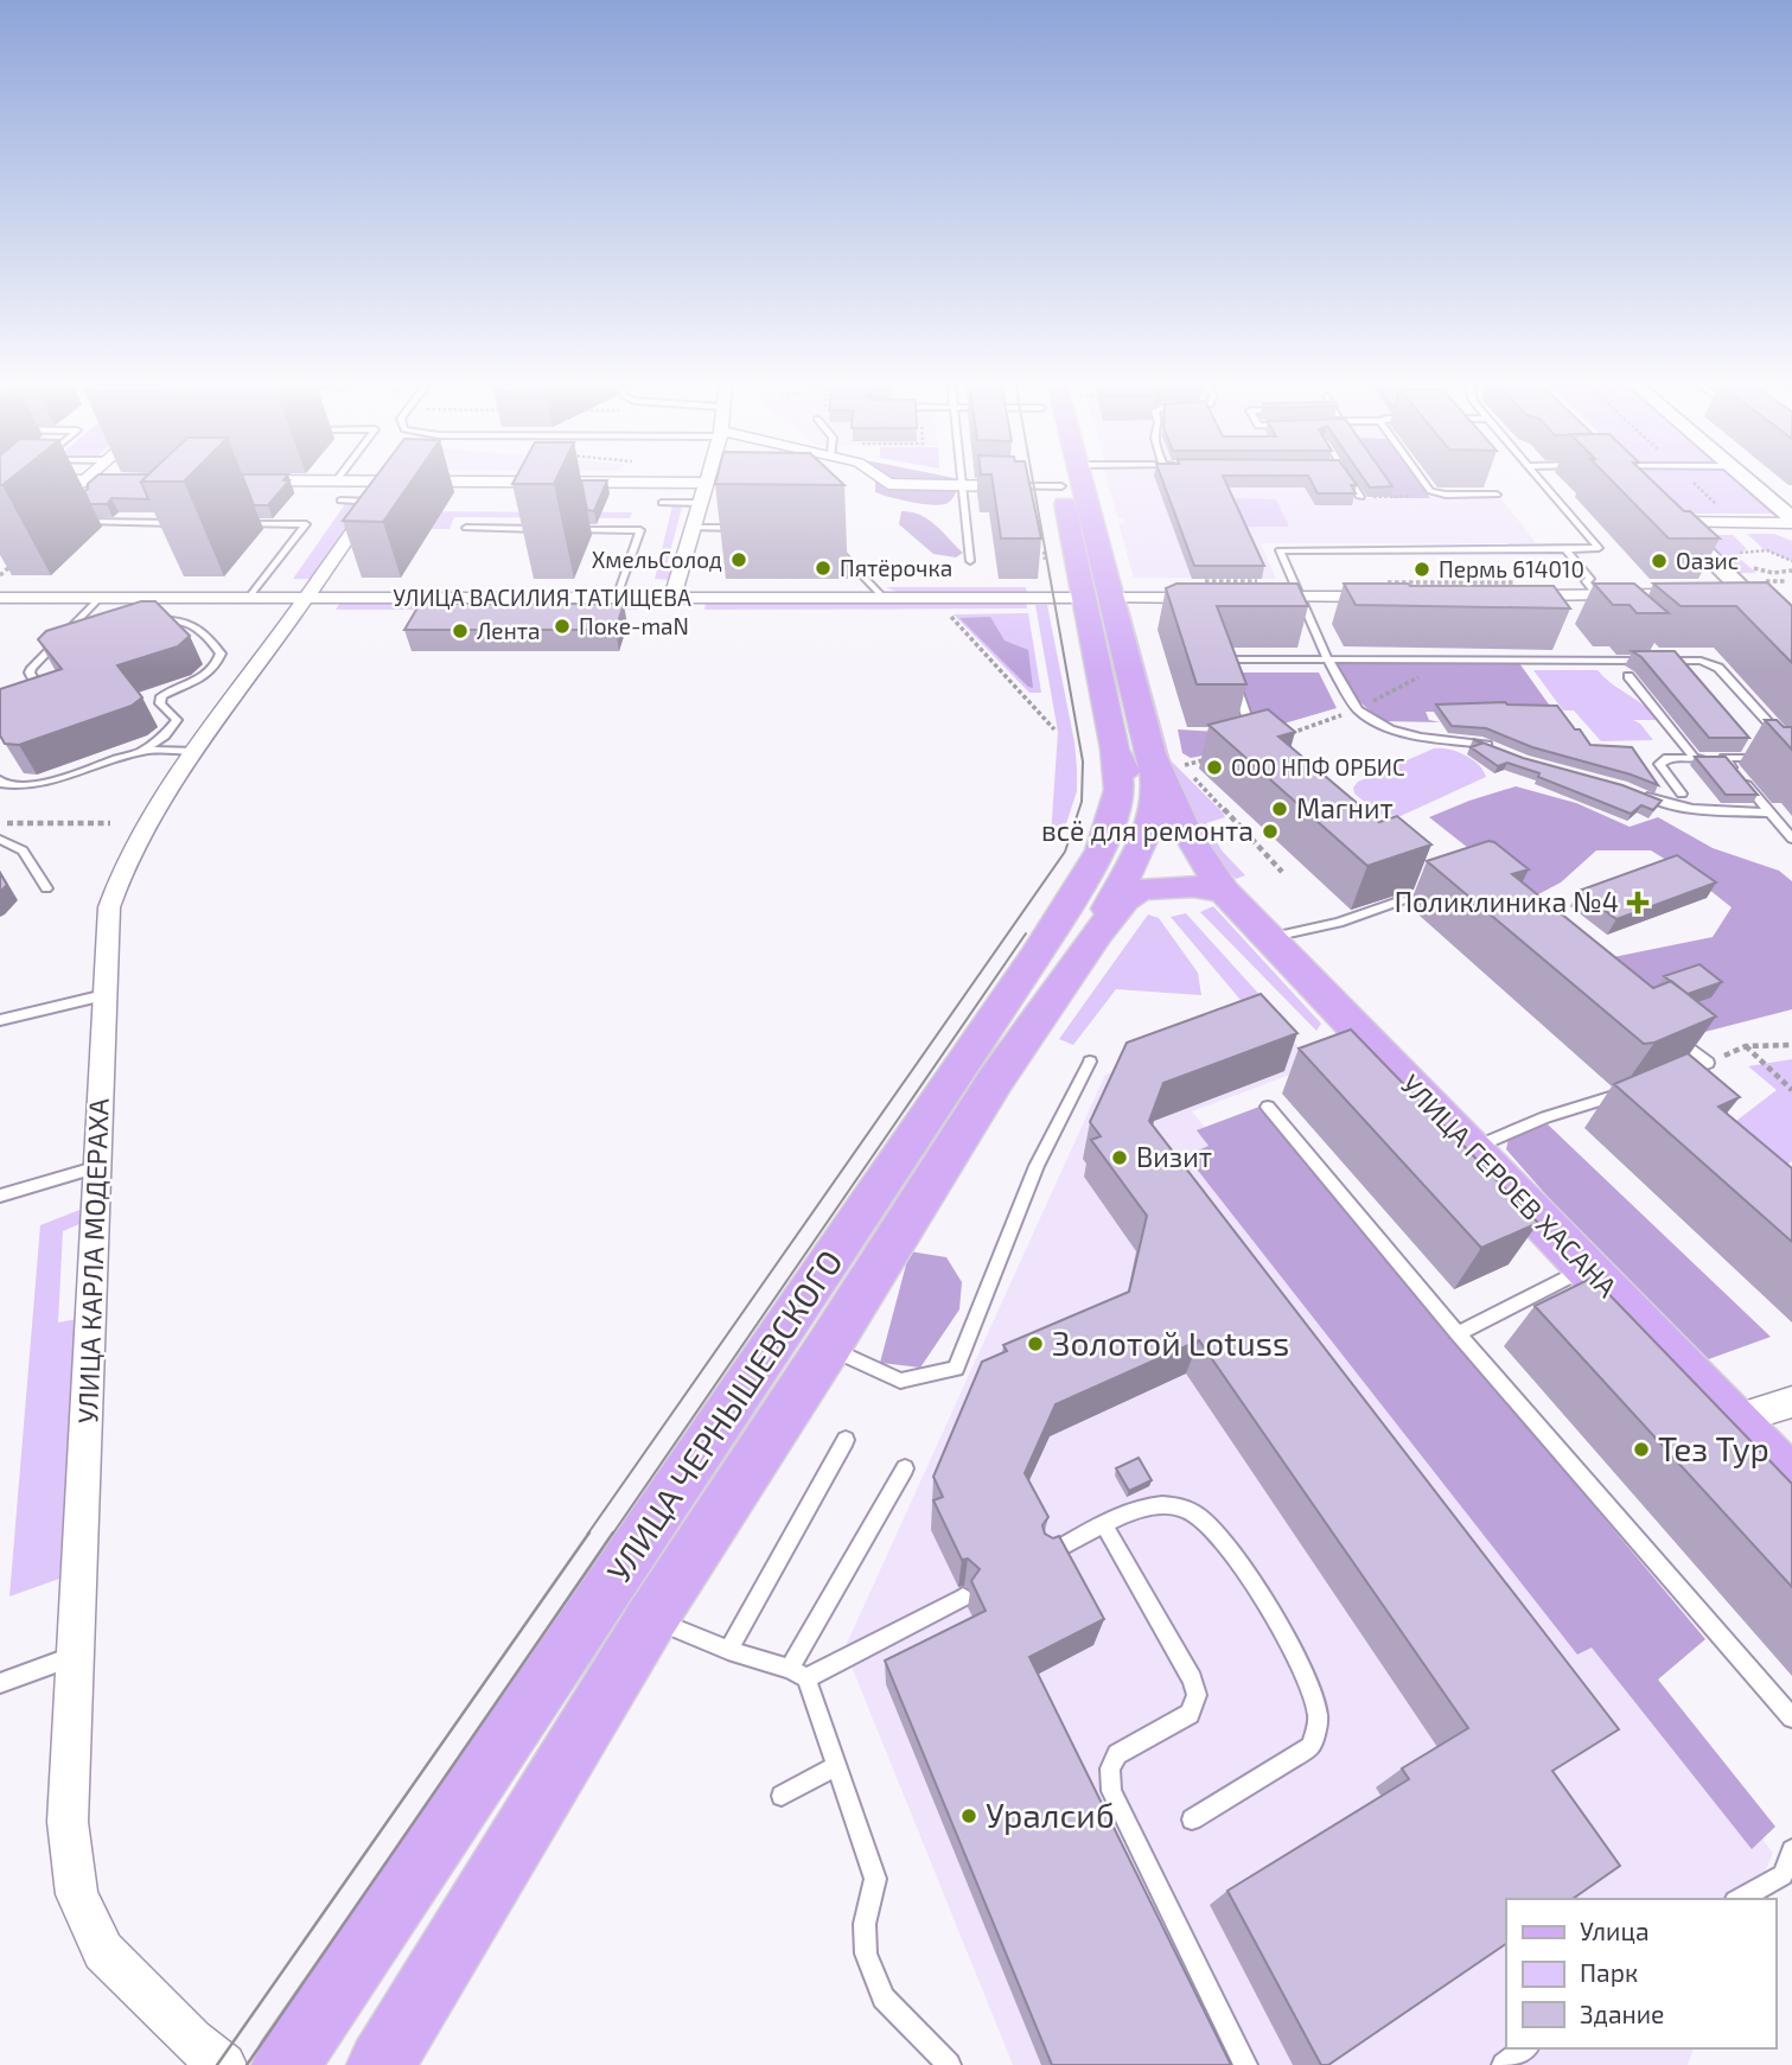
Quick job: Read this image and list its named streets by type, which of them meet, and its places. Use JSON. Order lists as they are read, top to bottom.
{
  "streets": {
    "main road": ["УЛИЦА ГЕРОЕВ ХАСАНА", "УЛИЦА ЧЕРНЫШЕВСКОГО"],
    "street": ["УЛИЦА ВАСИЛИЯ ТАТИЩЕВА", "УЛИЦА КАРЛА МОДЕРАХА"]
  },
  "crossings": [
    ["УЛИЦА ВАСИЛИЯ ТАТИЩЕВА", "УЛИЦА ГЕРОЕВ ХАСАНА"],
    ["УЛИЦА ВАСИЛИЯ ТАТИЩЕВА", "УЛИЦА КАРЛА МОДЕРАХА"],
    ["УЛИЦА ГЕРОЕВ ХАСАНА", "УЛИЦА ЧЕРНЫШЕВСКОГО"]
  ],
  "places": {
    "other": [
      "ХмельСолод",
      "Оазис",
      "Пятёрочка",
      "Пермь 614010",
      "Поке-maN",
      "Лента",
      "ООО НПФ ОРБИС",
      "Магнит",
      "всё для ремонта",
      "Визит",
      "Золотой Lotuss",
      "Тез Тур",
      "Уралсиб"
    ],
    "health": ["Поликлиника №4"]
  },
  "legend": ["Улица", "Парк", "Здание"]
}
